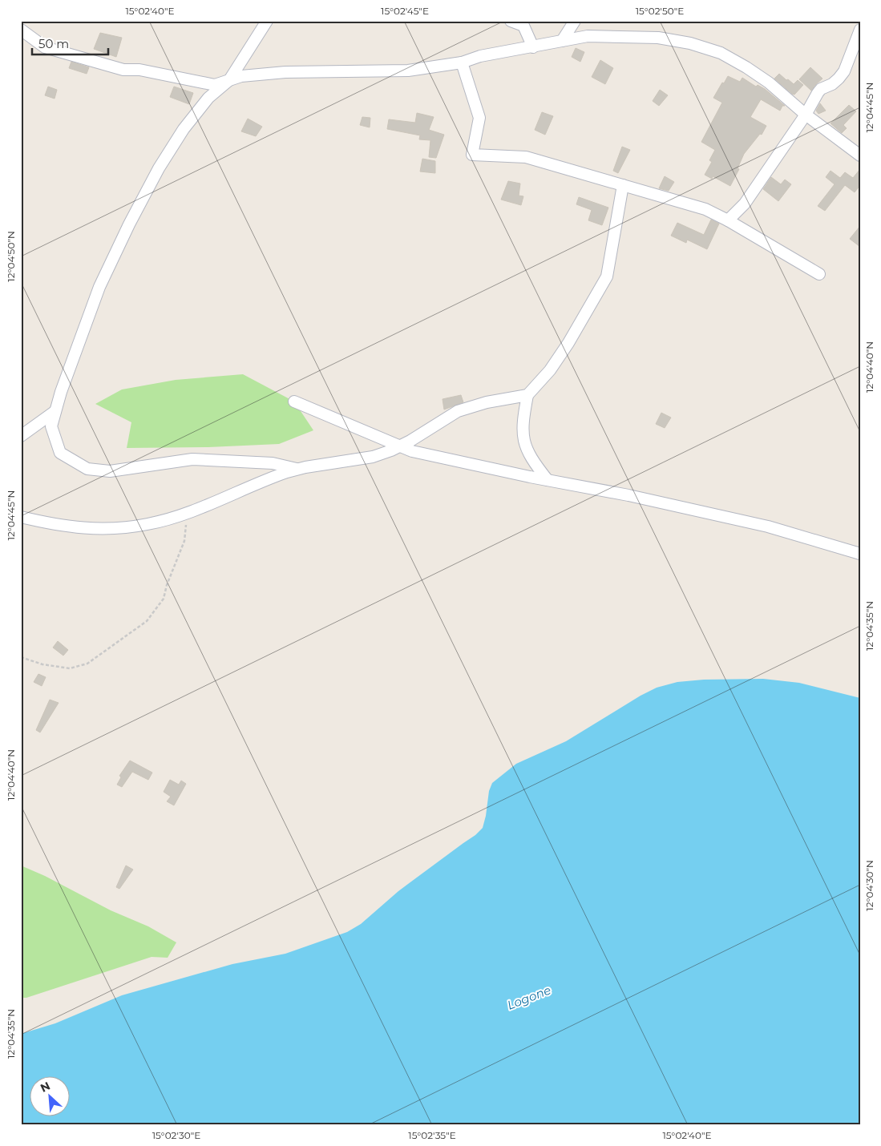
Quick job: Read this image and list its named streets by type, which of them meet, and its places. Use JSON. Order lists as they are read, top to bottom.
{
  "water": ["Logone"],
  "scale_bar": "50 m",
  "north": "top left",
  "coordinates": [
    "15°02'40\"E",
    "15°02'45\"E",
    "15°02'50\"E",
    "12°04'45\"N",
    "12°04'50\"N",
    "12°04'40\"N",
    "12°04'35\"N",
    "12°04'30\"N",
    "15°02'30\"E",
    "15°02'35\"E"
  ]
}
